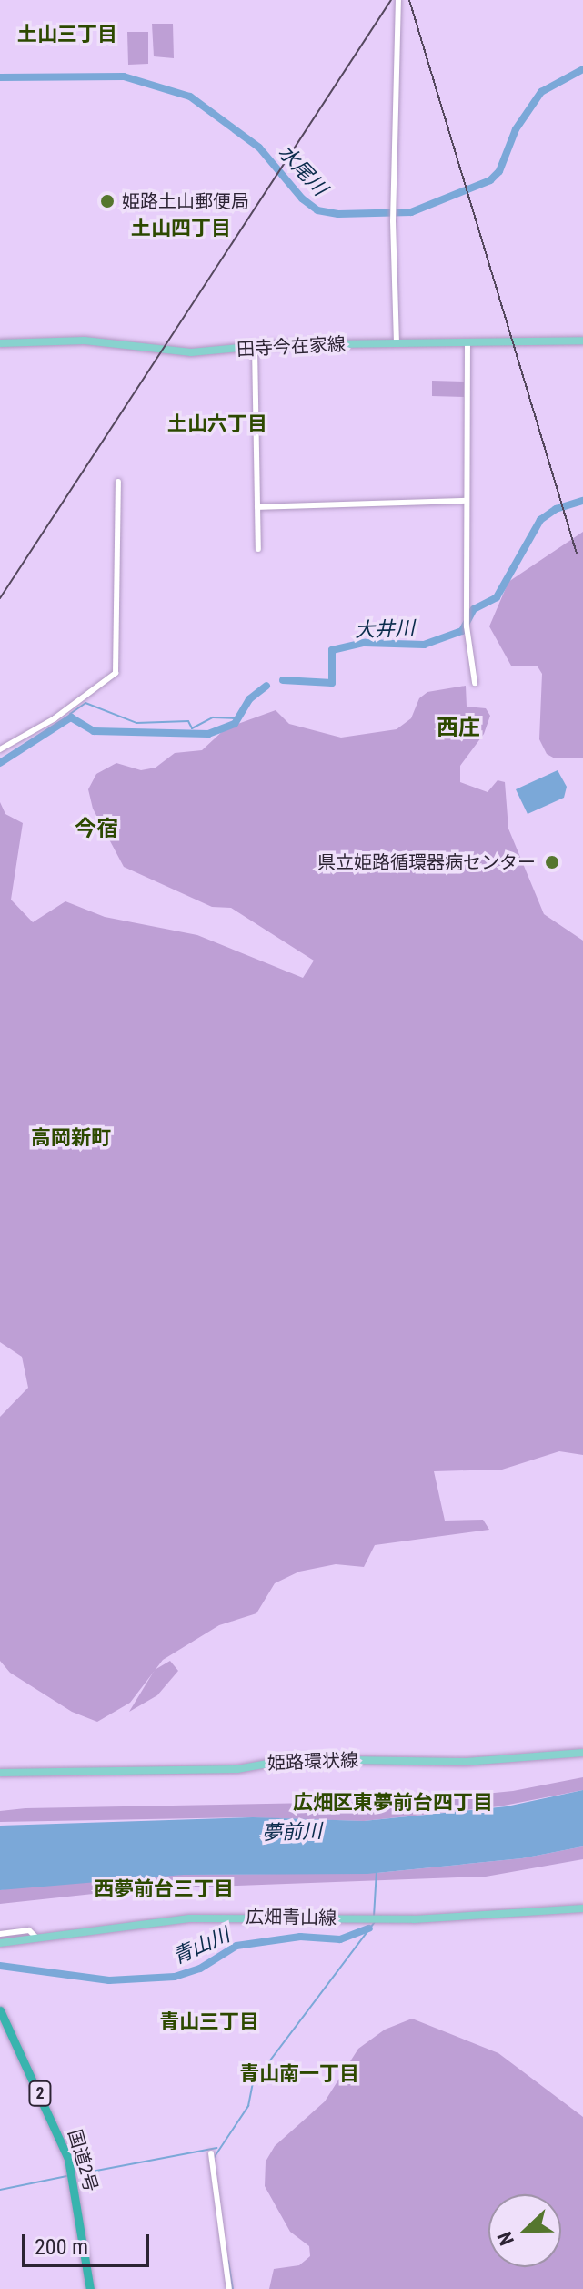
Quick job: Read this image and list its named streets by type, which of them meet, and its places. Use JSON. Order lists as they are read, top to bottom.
{
  "streets": {
    "highway": ["2", "国道2号"],
    "main road": ["田寺今在家線", "姫路環状線", "広畑青山線"]
  },
  "districts": [
    "土山三丁目",
    "土山四丁目",
    "土山六丁目",
    "西庄",
    "今宿",
    "高岡新町",
    "広畑区東夢前台四丁目",
    "西夢前台三丁目",
    "青山三丁目",
    "青山南一丁目"
  ],
  "water": [
    "水尾川",
    "大井川",
    "夢前川",
    "青山川"
  ],
  "places": ["姫路土山郵便局", "県立姫路循環器病センター"],
  "scale_bar": "200 m",
  "north": "left"
}
